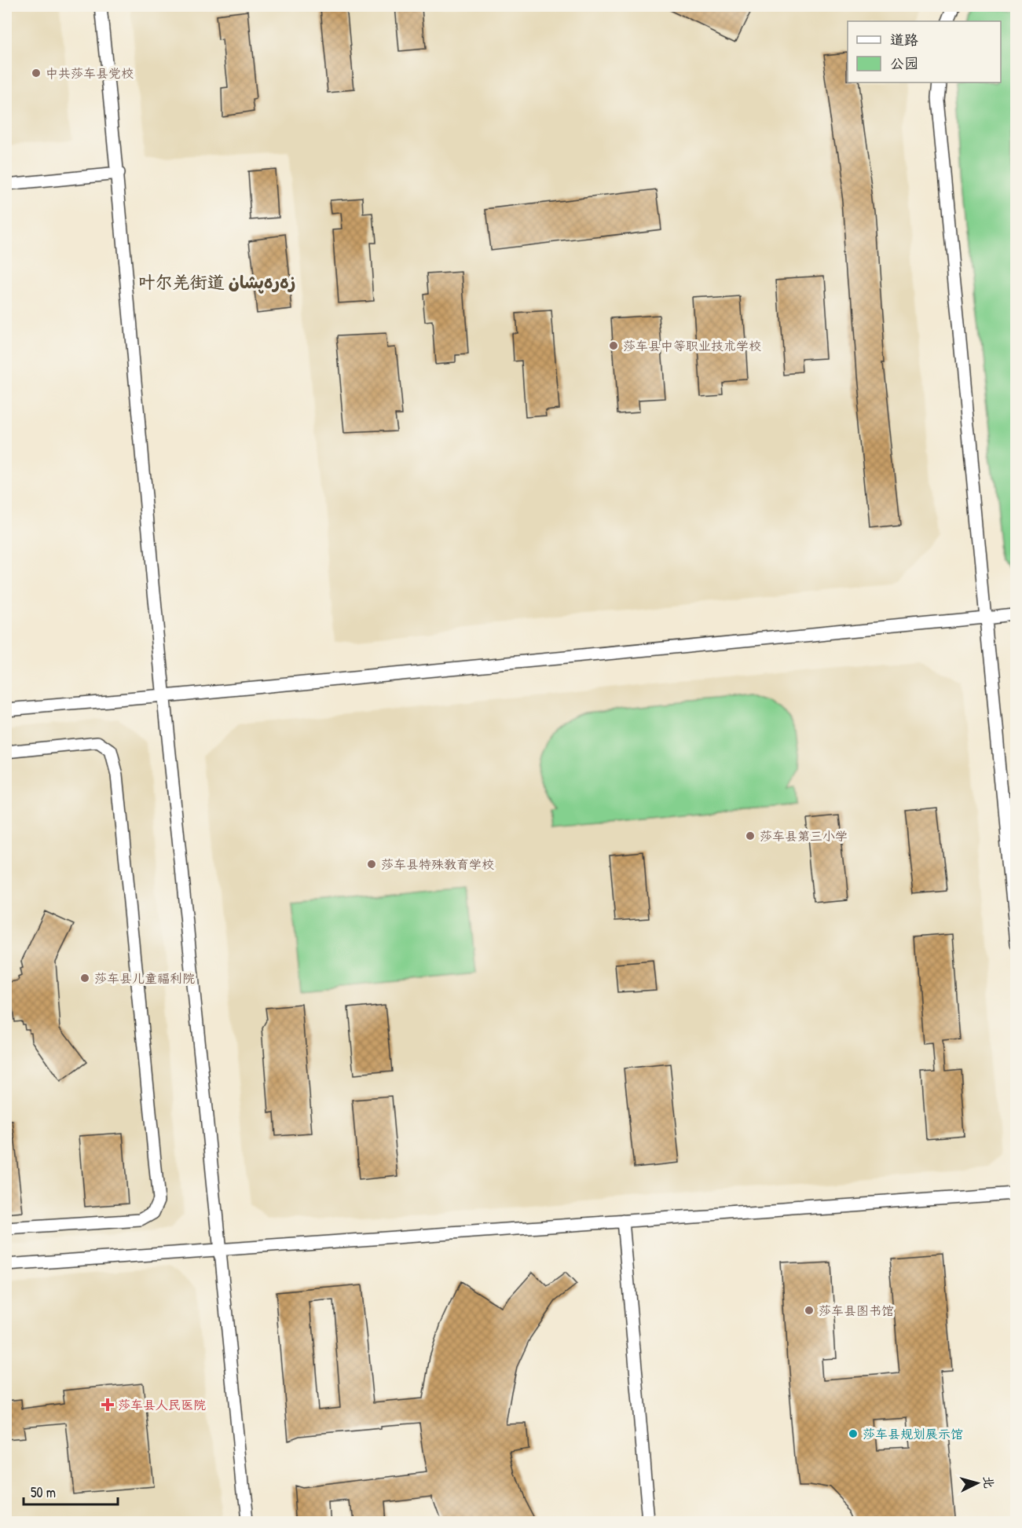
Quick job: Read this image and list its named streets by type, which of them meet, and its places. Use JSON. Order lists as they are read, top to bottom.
{
  "districts": ["叶尔羌街道 زەرەپشان"],
  "places": {
    "other": [
      "中共莎车县党校",
      "莎车县中等职业技术学校",
      "莎车县第三小学",
      "莎车县特殊教育学校",
      "莎车县儿童福利院",
      "莎车县图书馆",
      "莎车县规划展示馆"
    ],
    "health": ["莎车县人民医院"]
  },
  "legend": ["道路", "公园"],
  "scale_bar": "50 m",
  "north": "right"
}
